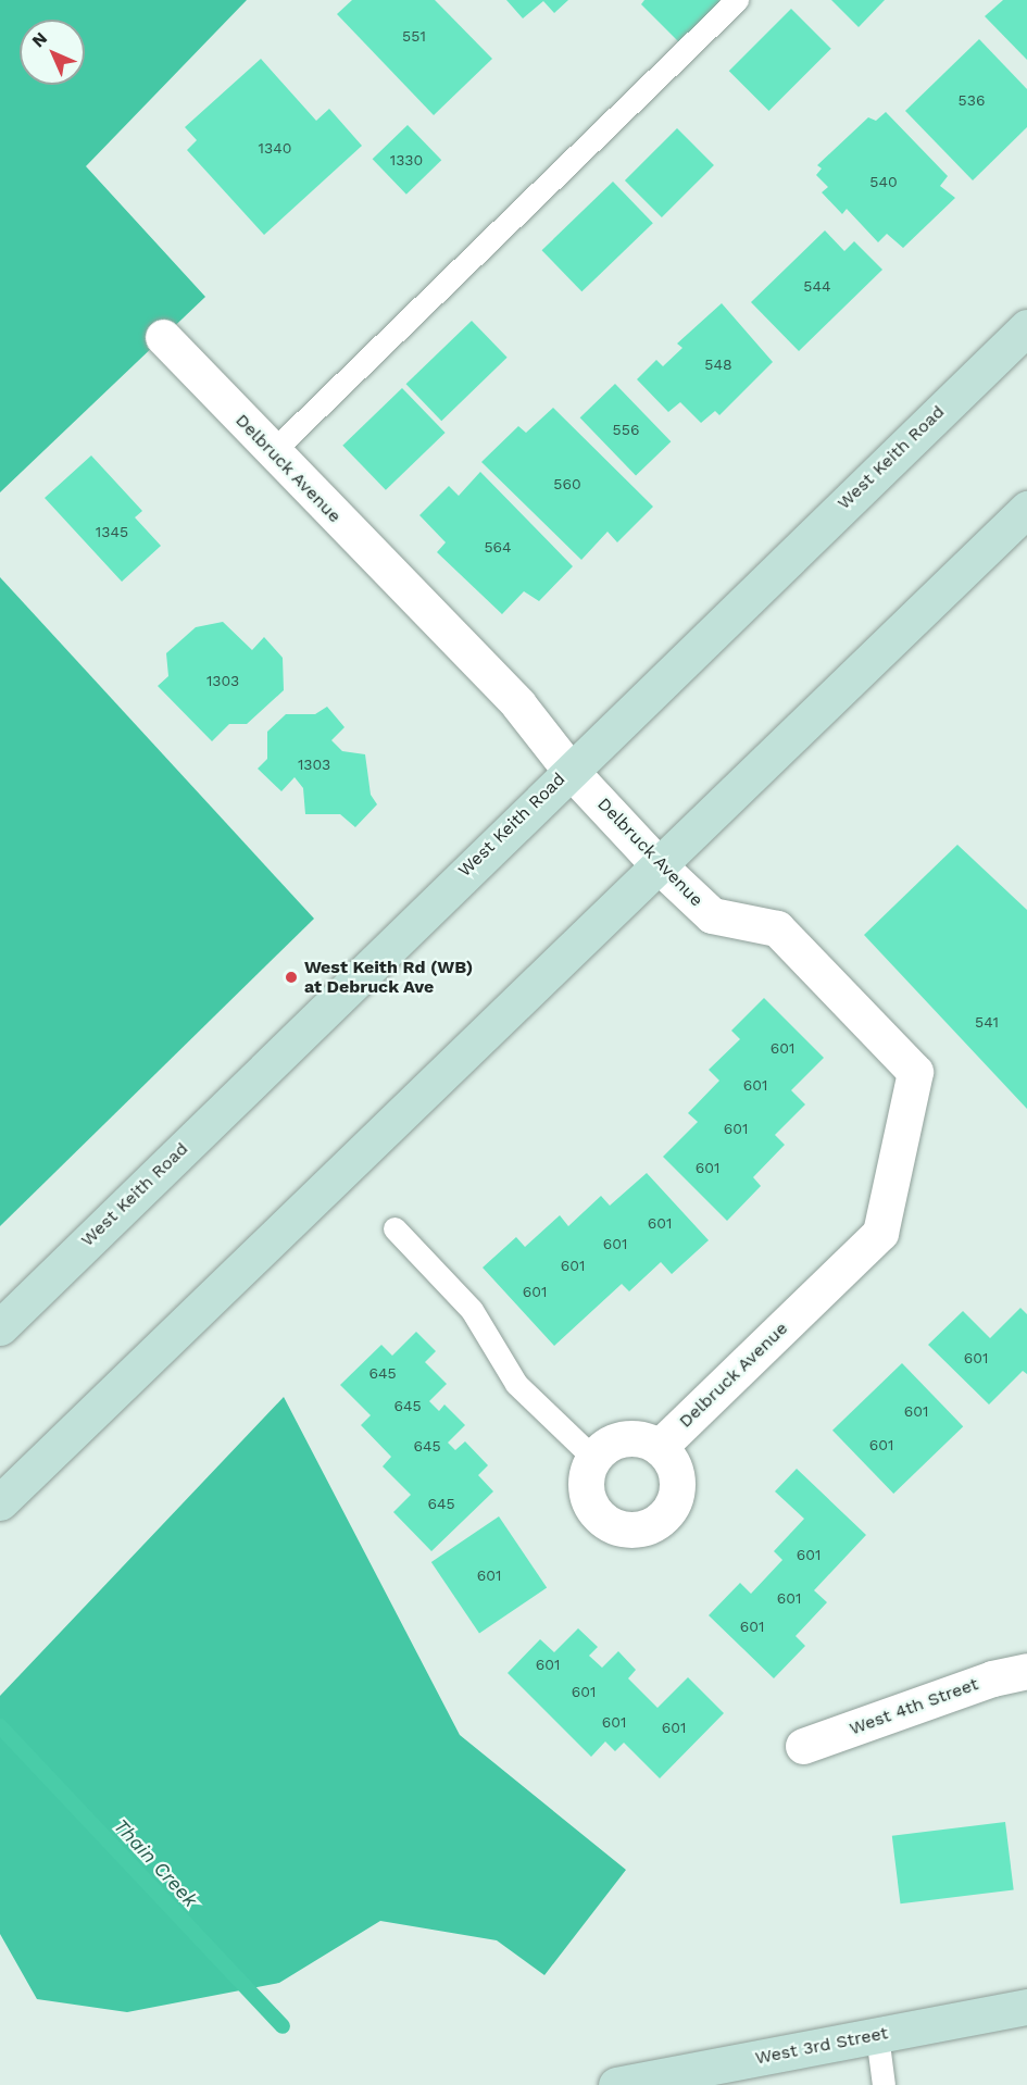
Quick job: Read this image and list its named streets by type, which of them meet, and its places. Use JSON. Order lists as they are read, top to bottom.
{
  "streets": {
    "main road": ["West Keith Road", "West 3rd Street"],
    "street": ["Delbruck Avenue", "West 4th Street"]
  },
  "crossings": [
    ["West Keith Road", "Delbruck Avenue"]
  ],
  "water": ["Thain Creek"],
  "places": ["West Keith Rd (WB) at Debruck Ave"],
  "house_numbers": [
    "551",
    "536",
    "1340",
    "1330",
    "540",
    "544",
    "548",
    "556",
    "560",
    "1345",
    "564",
    "1303",
    "1303",
    "541",
    "601",
    "601",
    "601",
    "601",
    "601",
    "601",
    "601",
    "601",
    "601",
    "645",
    "645",
    "601",
    "601",
    "645",
    "645",
    "601",
    "601",
    "601",
    "601",
    "601",
    "601",
    "601",
    "601"
  ],
  "north": "top left"
}
